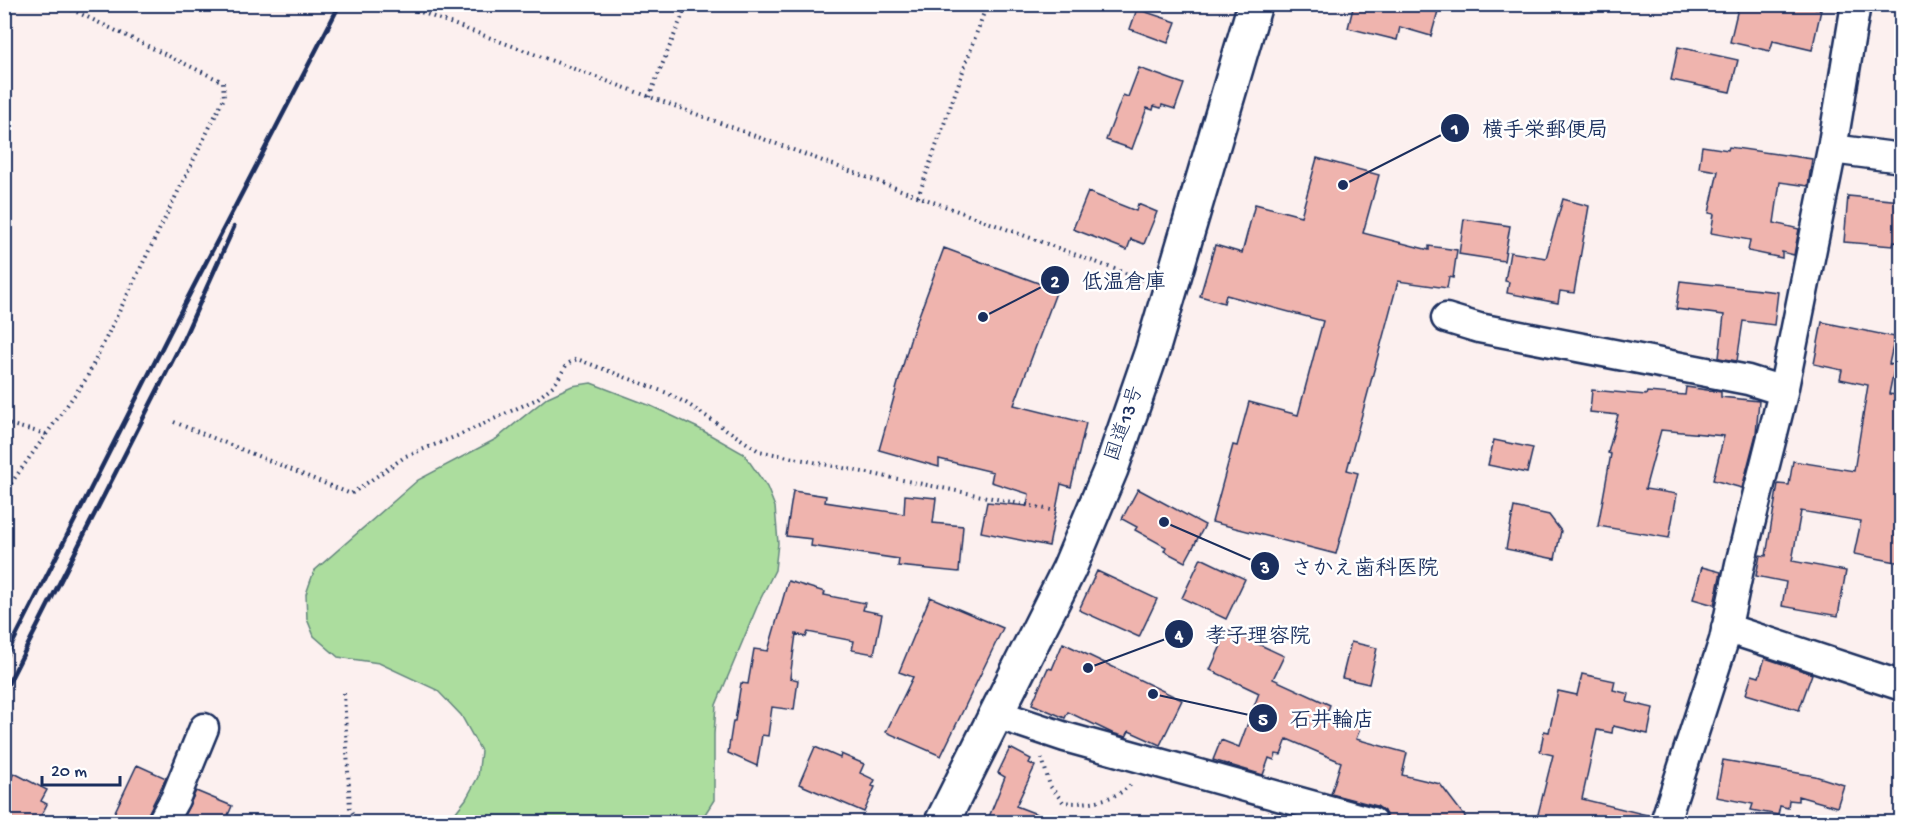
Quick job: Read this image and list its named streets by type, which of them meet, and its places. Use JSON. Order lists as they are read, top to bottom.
{
  "streets": {
    "highway": ["国道13号"]
  },
  "places": [
    "横手栄郵便局",
    "低温倉庫",
    "さかえ歯科医院",
    "孝子理容院",
    "石井輪店"
  ],
  "scale_bar": "20 m"
}
